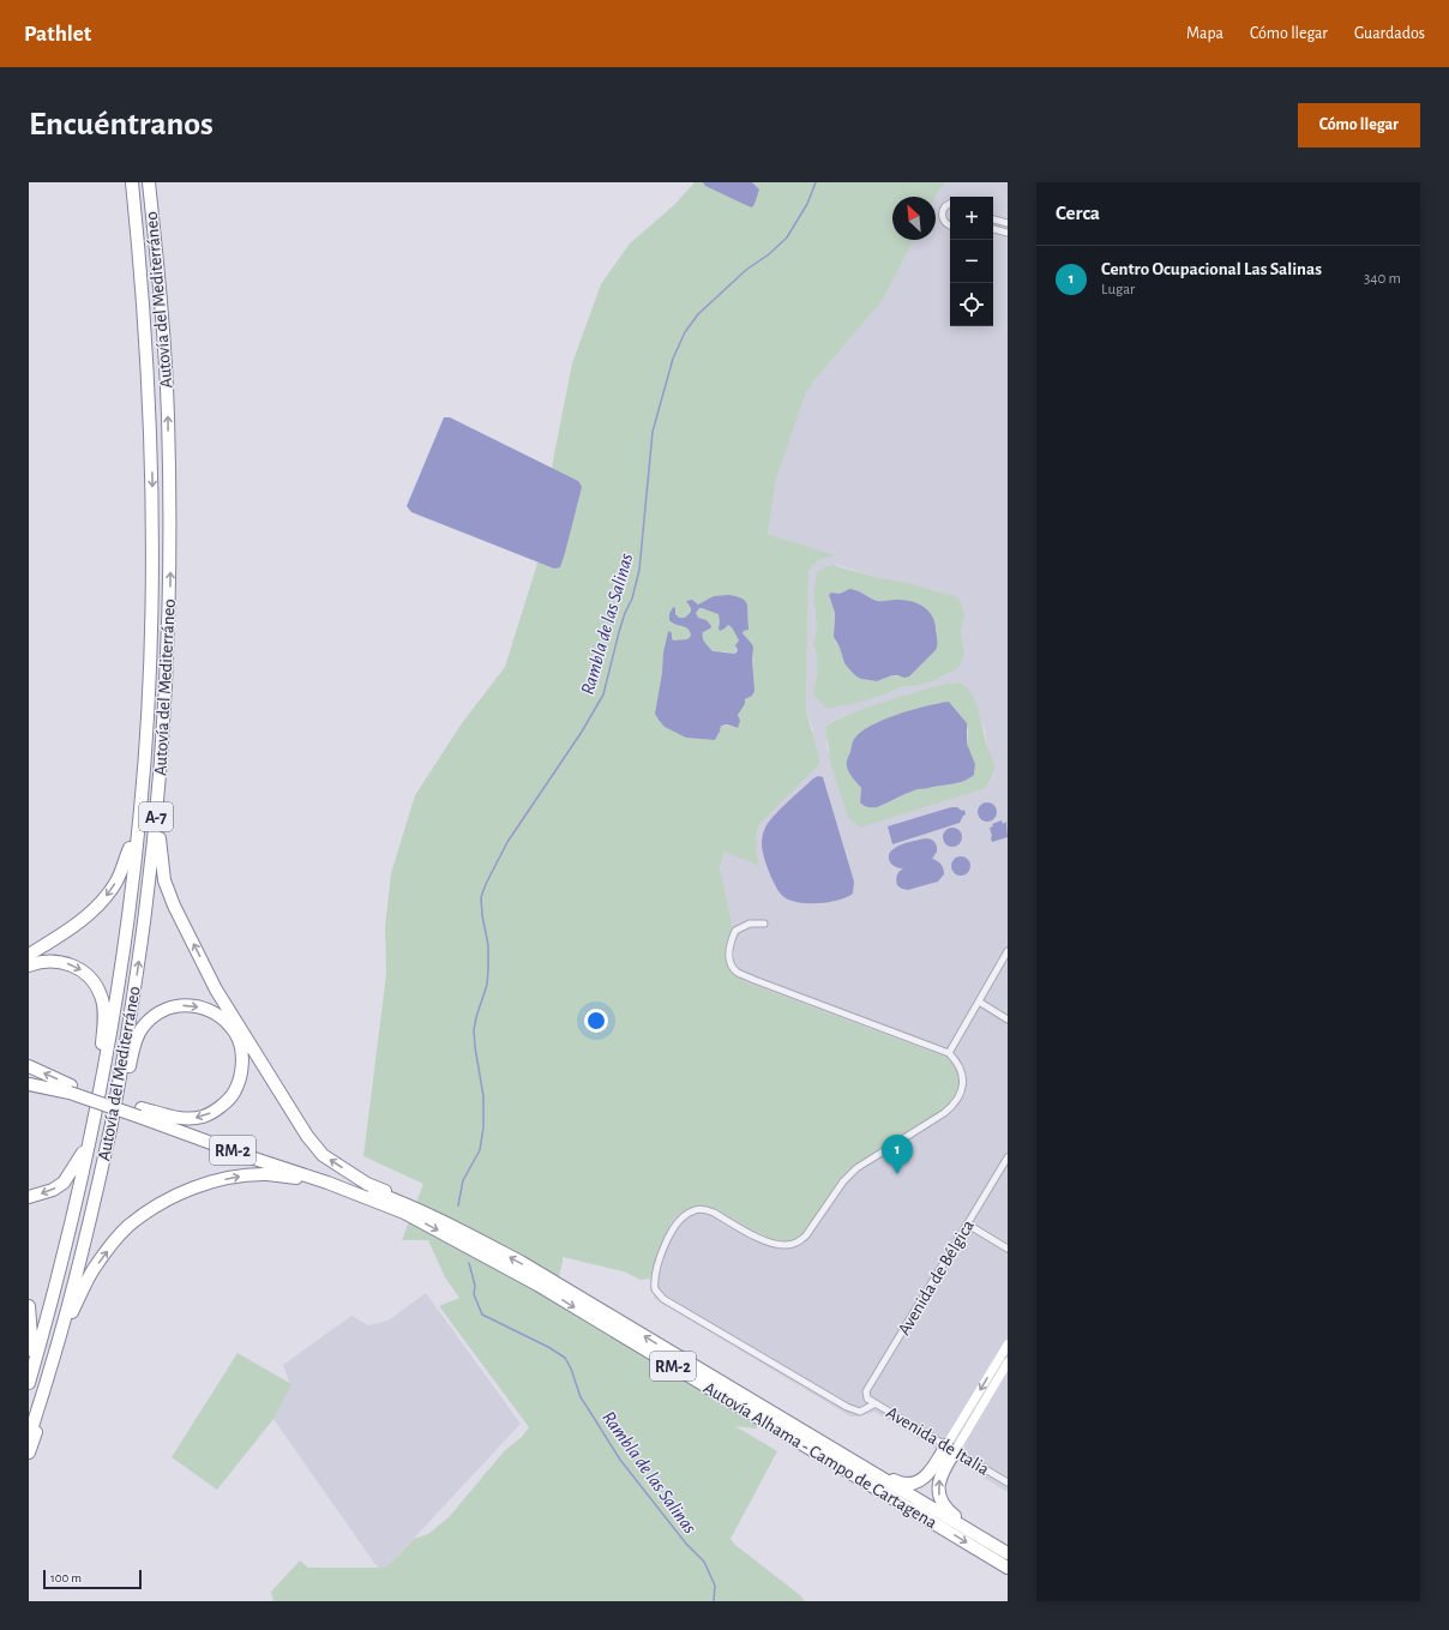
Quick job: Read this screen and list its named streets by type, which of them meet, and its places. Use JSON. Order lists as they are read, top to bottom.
{
  "streets": {
    "highway": [
      "Autovía del Mediterráneo",
      "A-7",
      "RM-2",
      "Autovía Alhama - Campo de Cartagena"
    ],
    "street": ["Avenida de Bélgica", "Avenida de Italia"]
  },
  "crossings": [
    ["RM-2", "Autovía Alhama - Campo de Cartagena"],
    ["Avenida de Bélgica", "Avenida de Italia"]
  ],
  "water": ["Rambla de las Salinas"],
  "scale_bar": "100 m",
  "north": "top left",
  "page": {
    "header": "Pathlet",
    "nav": ["Mapa", "Cómo llegar", "Guardados"],
    "buttons": "Cómo llegar",
    "title": "Encuéntranos",
    "heading": "Cerca",
    "map_buttons": ["+", "−"],
    "list": [
      {
        "mark": "1",
        "name": "Centro Ocupacional Las Salinas",
        "note": "Lugar",
        "value": "340 m"
      }
    ],
    "pins": "1",
    "scale": "100 m"
  }
}
